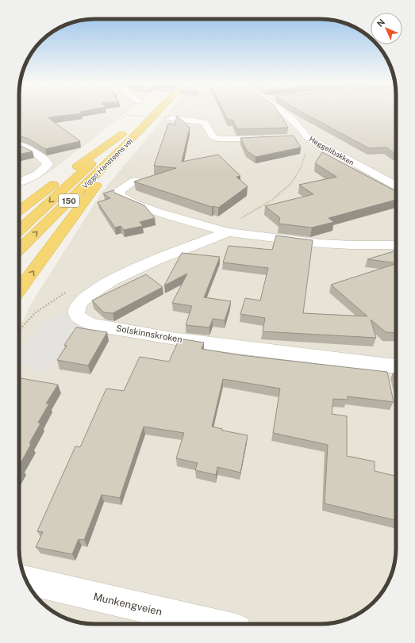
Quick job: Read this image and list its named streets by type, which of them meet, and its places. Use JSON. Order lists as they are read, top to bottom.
{
  "streets": {
    "highway": ["Viggo Hansteens vei", "150"],
    "street": ["Heggelibakken", "Solskinnskroken", "Munkengveien"]
  },
  "north": "top left"
}
